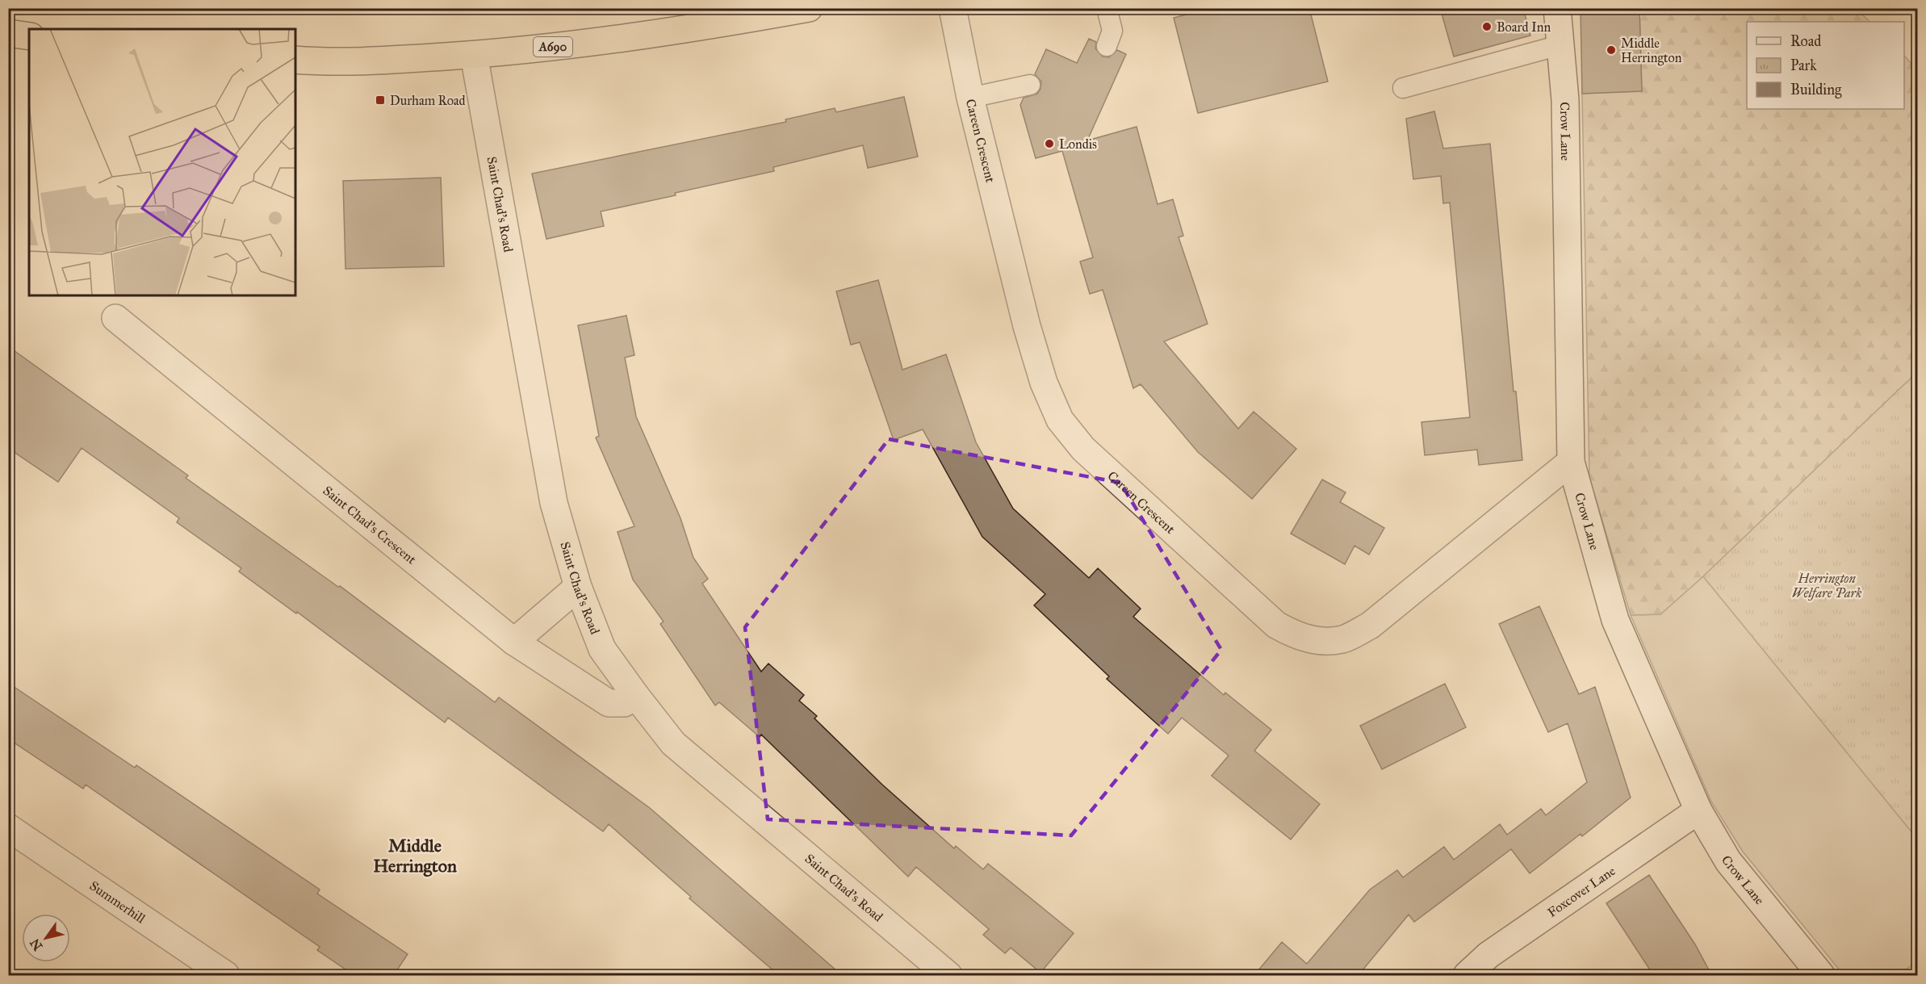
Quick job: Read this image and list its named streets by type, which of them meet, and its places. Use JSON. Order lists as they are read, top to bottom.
{
  "streets": {
    "highway": ["A690"],
    "street": [
      "Crow Lane",
      "Careen Crescent",
      "Saint Chad's Road",
      "Saint Chad's Crescent",
      "Foxcover Lane",
      "Summerhill"
    ]
  },
  "crossings": [
    ["A690", "Saint Chad's Road"],
    ["Crow Lane", "Careen Crescent"],
    ["Crow Lane", "Foxcover Lane"],
    ["Saint Chad's Road", "Saint Chad's Crescent"]
  ],
  "districts": ["Middle Herrington"],
  "parks": ["Herrington Welfare Park"],
  "places": {
    "other": ["Board Inn", "Middle Herrington", "Londis"],
    "transit": ["Durham Road"]
  },
  "legend": ["Road", "Park", "Building"],
  "north": "bottom left"
}
